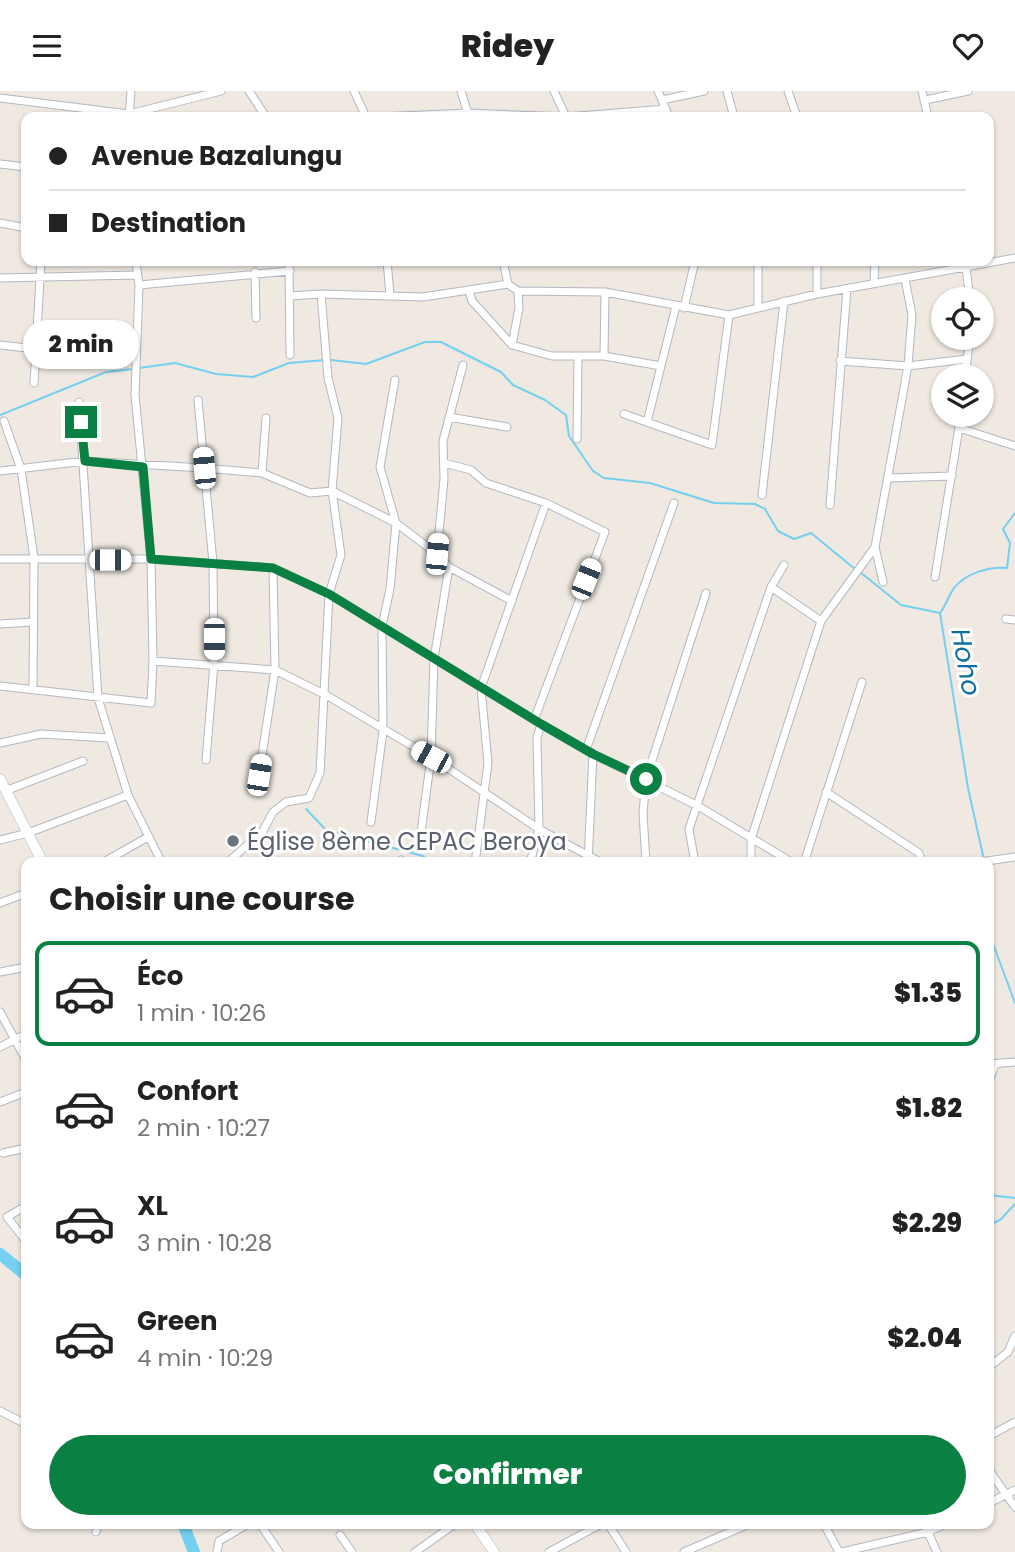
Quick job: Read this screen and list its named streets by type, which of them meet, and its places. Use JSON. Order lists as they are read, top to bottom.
{
  "water": ["Hoho"],
  "places": ["Église 8ème CEPAC Beroya"],
  "page": {
    "header": "Ridey",
    "banner": ["Avenue Bazalungu", "Destination"],
    "bubble": "2 min",
    "heading": "Choisir une course",
    "list": [
      {
        "name": "Éco",
        "note": "1 min · 10:26",
        "value": "$1.35"
      },
      {
        "name": "Confort",
        "note": "2 min · 10:27",
        "value": "$1.82"
      },
      {
        "name": "XL",
        "note": "3 min · 10:28",
        "value": "$2.29"
      },
      {
        "name": "Green",
        "note": "4 min · 10:29",
        "value": "$2.04"
      }
    ],
    "buttons": "Confirmer"
  }
}
